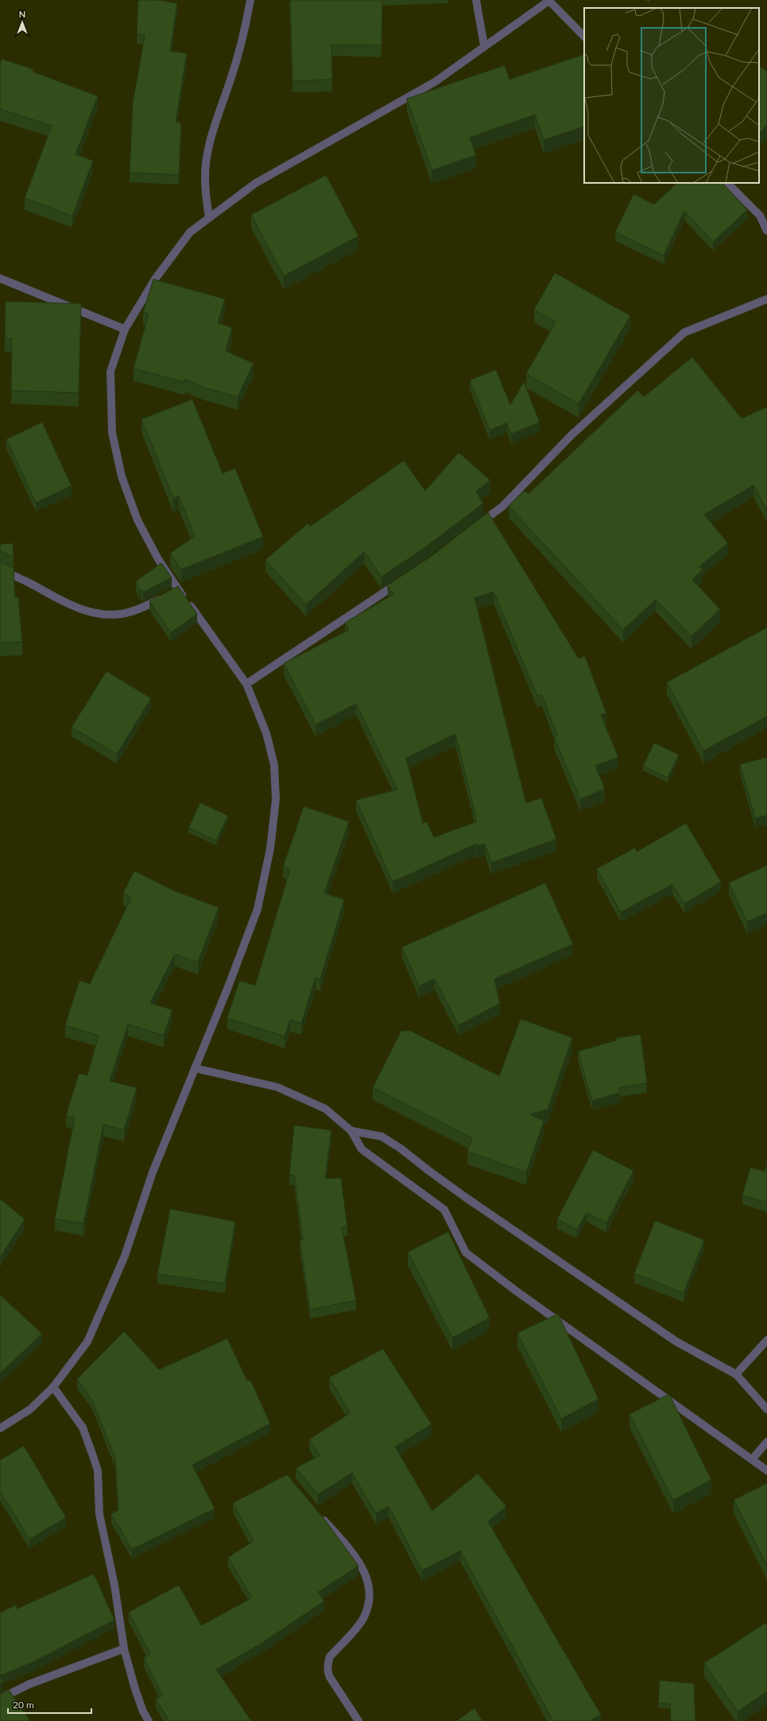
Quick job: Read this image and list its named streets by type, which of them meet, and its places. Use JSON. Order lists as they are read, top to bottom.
{
  "scale_bar": "20 m",
  "north": "top"
}
